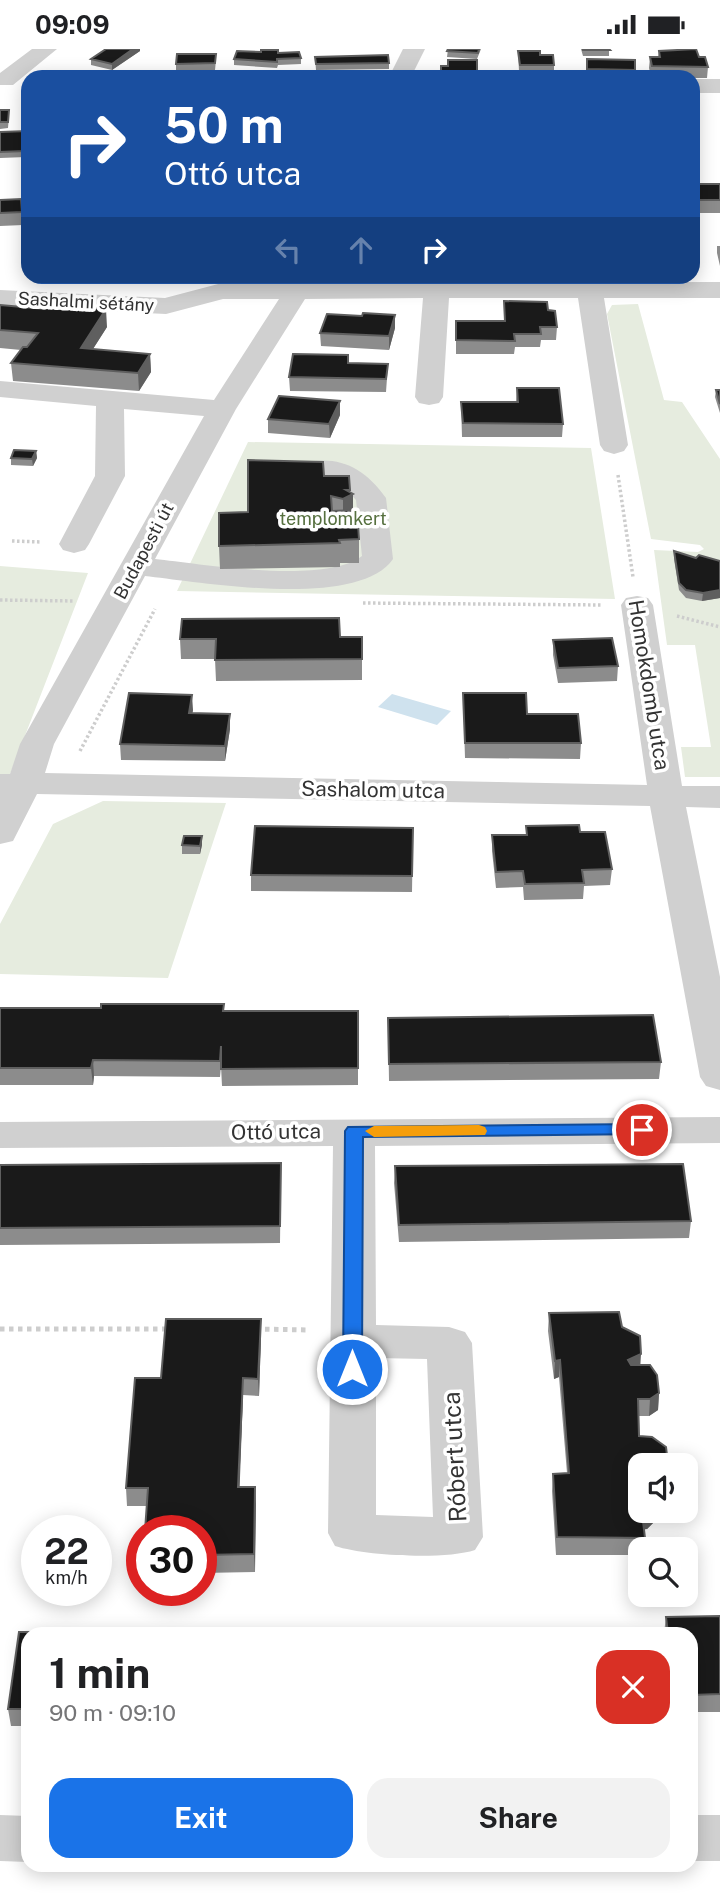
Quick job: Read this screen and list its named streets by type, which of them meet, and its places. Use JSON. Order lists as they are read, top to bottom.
{
  "streets": {
    "street": [
      "Sashalmi sétány",
      "Budapesti út",
      "Homokdomb utca",
      "Sashalom utca",
      "Ottó utca",
      "Róbert utca"
    ]
  },
  "crossings": [
    ["Sashalmi sétány", "Budapesti út"],
    ["Budapesti út", "Sashalom utca"],
    ["Homokdomb utca", "Sashalom utca"],
    ["Ottó utca", "Róbert utca"]
  ],
  "parks": ["templomkert"],
  "page": {
    "status": "09:09",
    "turn": ["50 m", "Ottó utca"],
    "speed": "22 km/h",
    "limit": "30",
    "heading": ["1 min", "90 m · 09:10"],
    "buttons": ["Exit", "Share"]
  }
}
